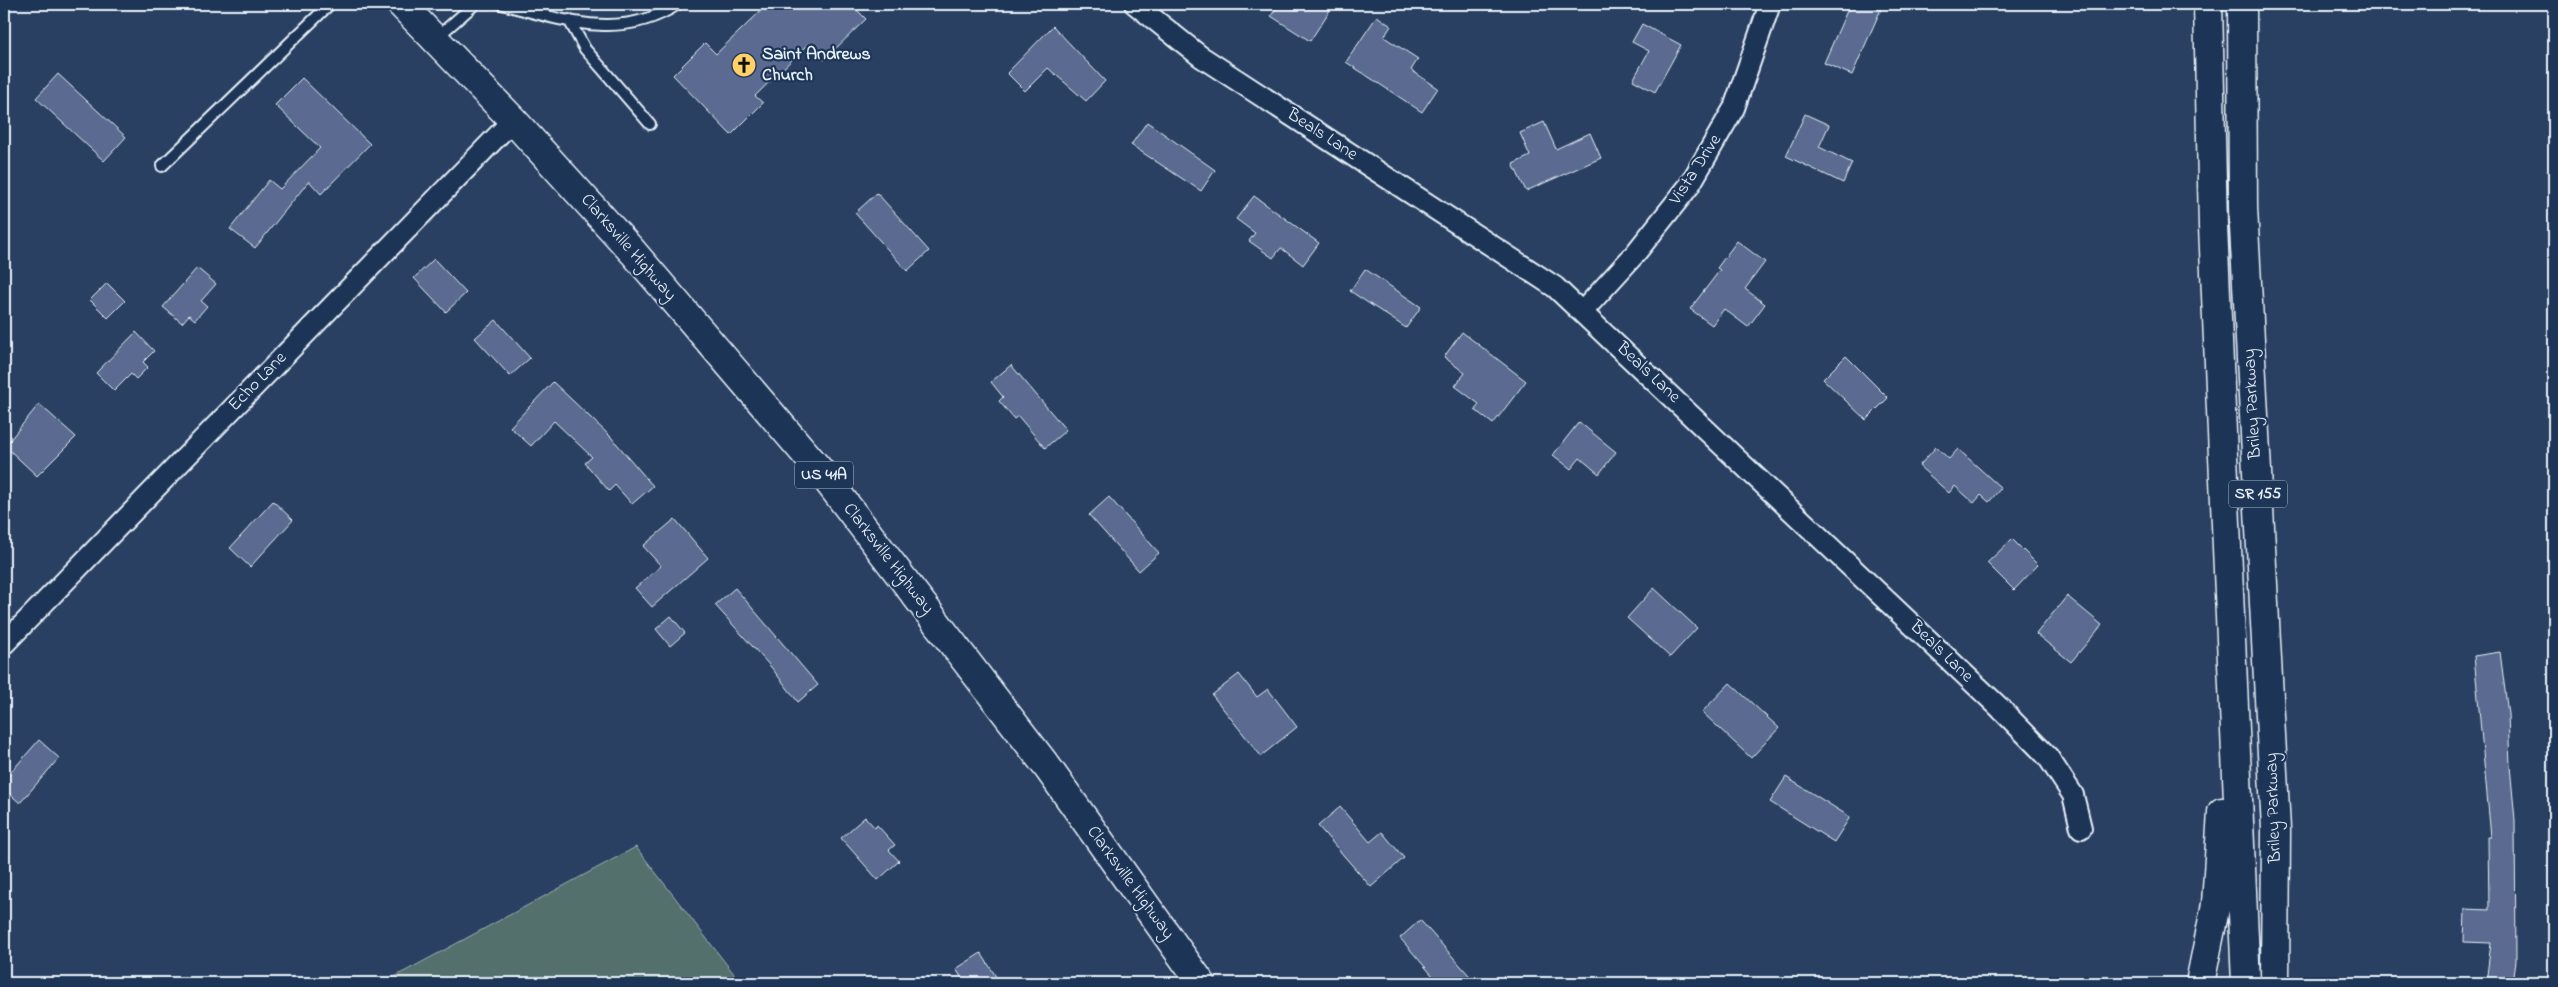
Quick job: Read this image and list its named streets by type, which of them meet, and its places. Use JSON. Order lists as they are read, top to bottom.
{
  "streets": {
    "main road": [
      "Clarksville Highway",
      "Briley Parkway",
      "US 41A",
      "SR 155"
    ],
    "street": ["Beals Lane", "Vista Drive", "Echo Lane"]
  },
  "crossings": [
    ["Beals Lane", "Vista Drive"],
    ["Clarksville Highway", "Echo Lane"]
  ],
  "places": {
    "church": ["Saint Andrews Church"]
  }
}
